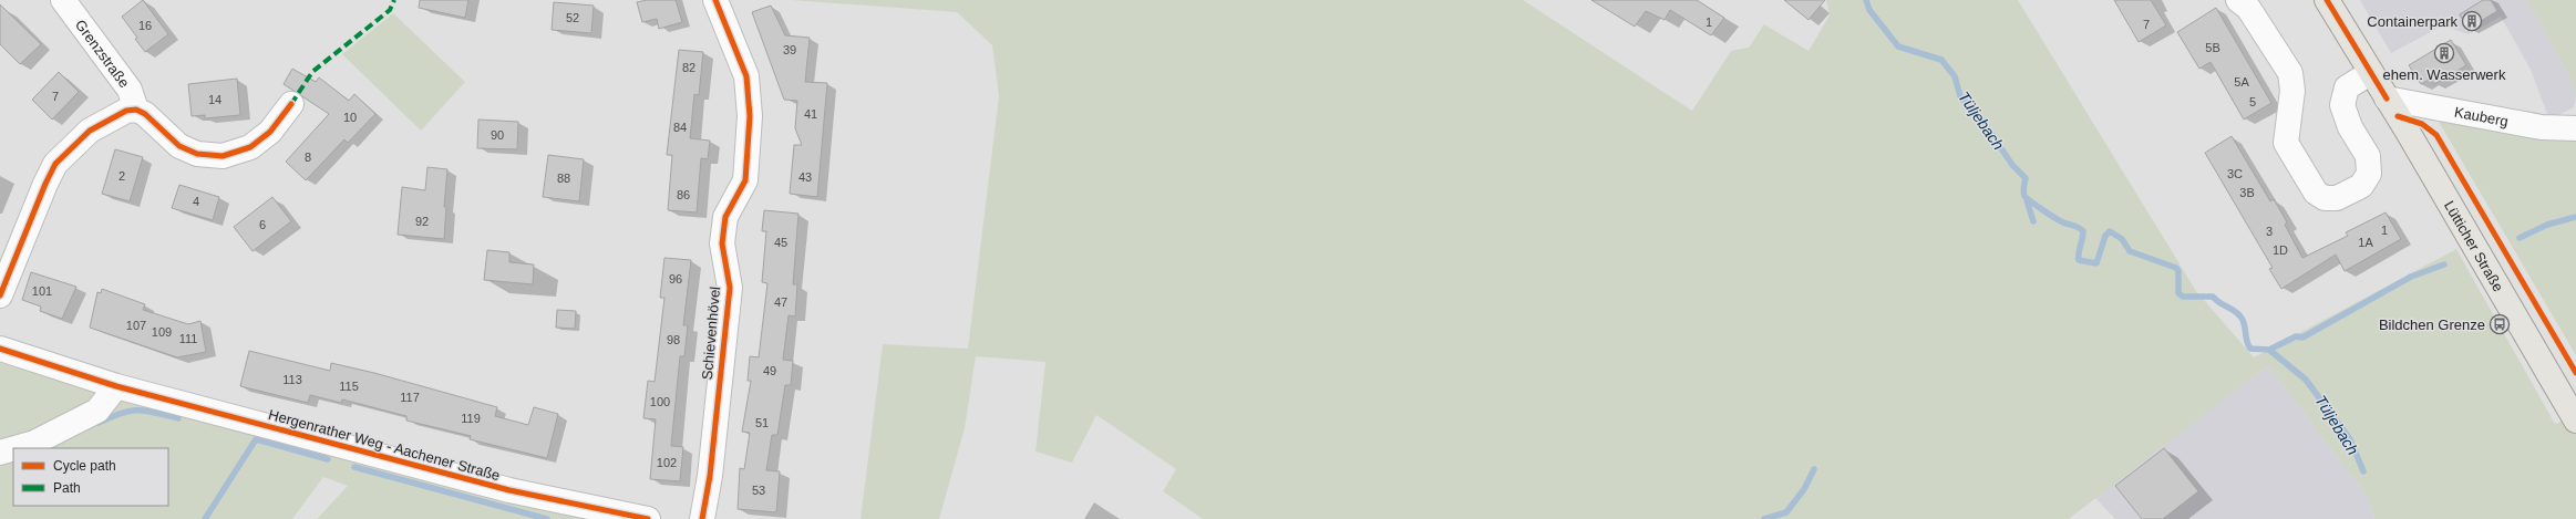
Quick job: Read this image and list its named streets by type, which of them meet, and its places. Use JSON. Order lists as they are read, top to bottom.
{
  "streets": {
    "main road": ["Lütticher Straße"],
    "street": [
      "Grenzstraße",
      "Kauberg",
      "Schievenhövel",
      "Hergenrather Weg - Aachener Straße"
    ]
  },
  "crossings": [
    ["Kauberg", "Lütticher Straße"]
  ],
  "water": ["Tüljebach"],
  "places": {
    "building": ["Containerpark", "ehem. Wasserwerk"],
    "bus stop": ["Bildchen Grenze"]
  },
  "house_numbers": [
    "52",
    "1",
    "7",
    "16",
    "5B",
    "39",
    "82",
    "5A",
    "7",
    "14",
    "5",
    "41",
    "10",
    "84",
    "90",
    "8",
    "3C",
    "2",
    "43",
    "88",
    "3B",
    "86",
    "4",
    "92",
    "6",
    "1",
    "3",
    "45",
    "1A",
    "1D",
    "96",
    "101",
    "47",
    "107",
    "109",
    "111",
    "98",
    "49",
    "113",
    "115",
    "117",
    "100",
    "119",
    "51",
    "102",
    "53"
  ],
  "legend": ["Cycle path", "Path"]
}
